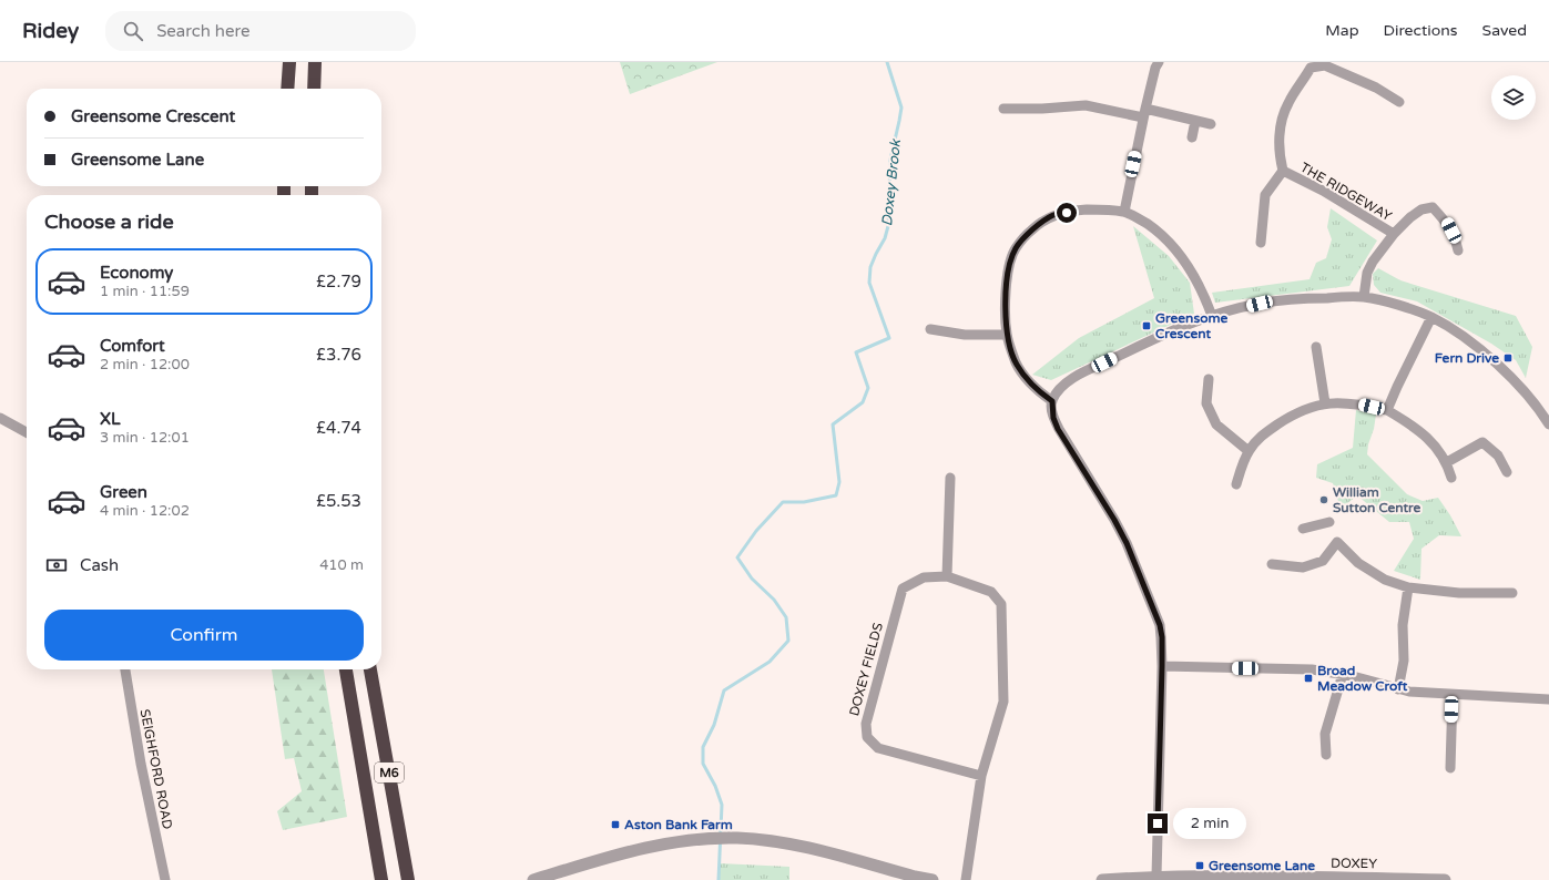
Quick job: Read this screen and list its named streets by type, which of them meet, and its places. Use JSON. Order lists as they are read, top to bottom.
{
  "streets": {
    "highway": ["M6"],
    "street": [
      "THE RIDGEWAY",
      "DOXEY FIELDS",
      "SEIGHFORD ROAD",
      "DOXEY"
    ]
  },
  "water": ["Doxey Brook"],
  "places": {
    "transit": [
      "Greensome Crescent",
      "Fern Drive",
      "Broad Meadow Croft",
      "Aston Bank Farm",
      "Greensome Lane"
    ],
    "other": ["William Sutton Centre"]
  },
  "page": {
    "header": "Ridey",
    "search": "Search here",
    "nav": ["Map", "Directions", "Saved"],
    "banner": ["Greensome Crescent", "Greensome Lane"],
    "heading": "Choose a ride",
    "list": [
      {
        "name": "Economy",
        "note": "1 min · 11:59",
        "value": "£2.79"
      },
      {
        "name": "Comfort",
        "note": "2 min · 12:00",
        "value": "£3.76"
      },
      {
        "name": "XL",
        "note": "3 min · 12:01",
        "value": "£4.74"
      },
      {
        "name": "Green",
        "note": "4 min · 12:02",
        "value": "£5.53"
      }
    ],
    "pay": ["Cash", "410 m"],
    "buttons": "Confirm",
    "bubble": "2 min"
  }
}
